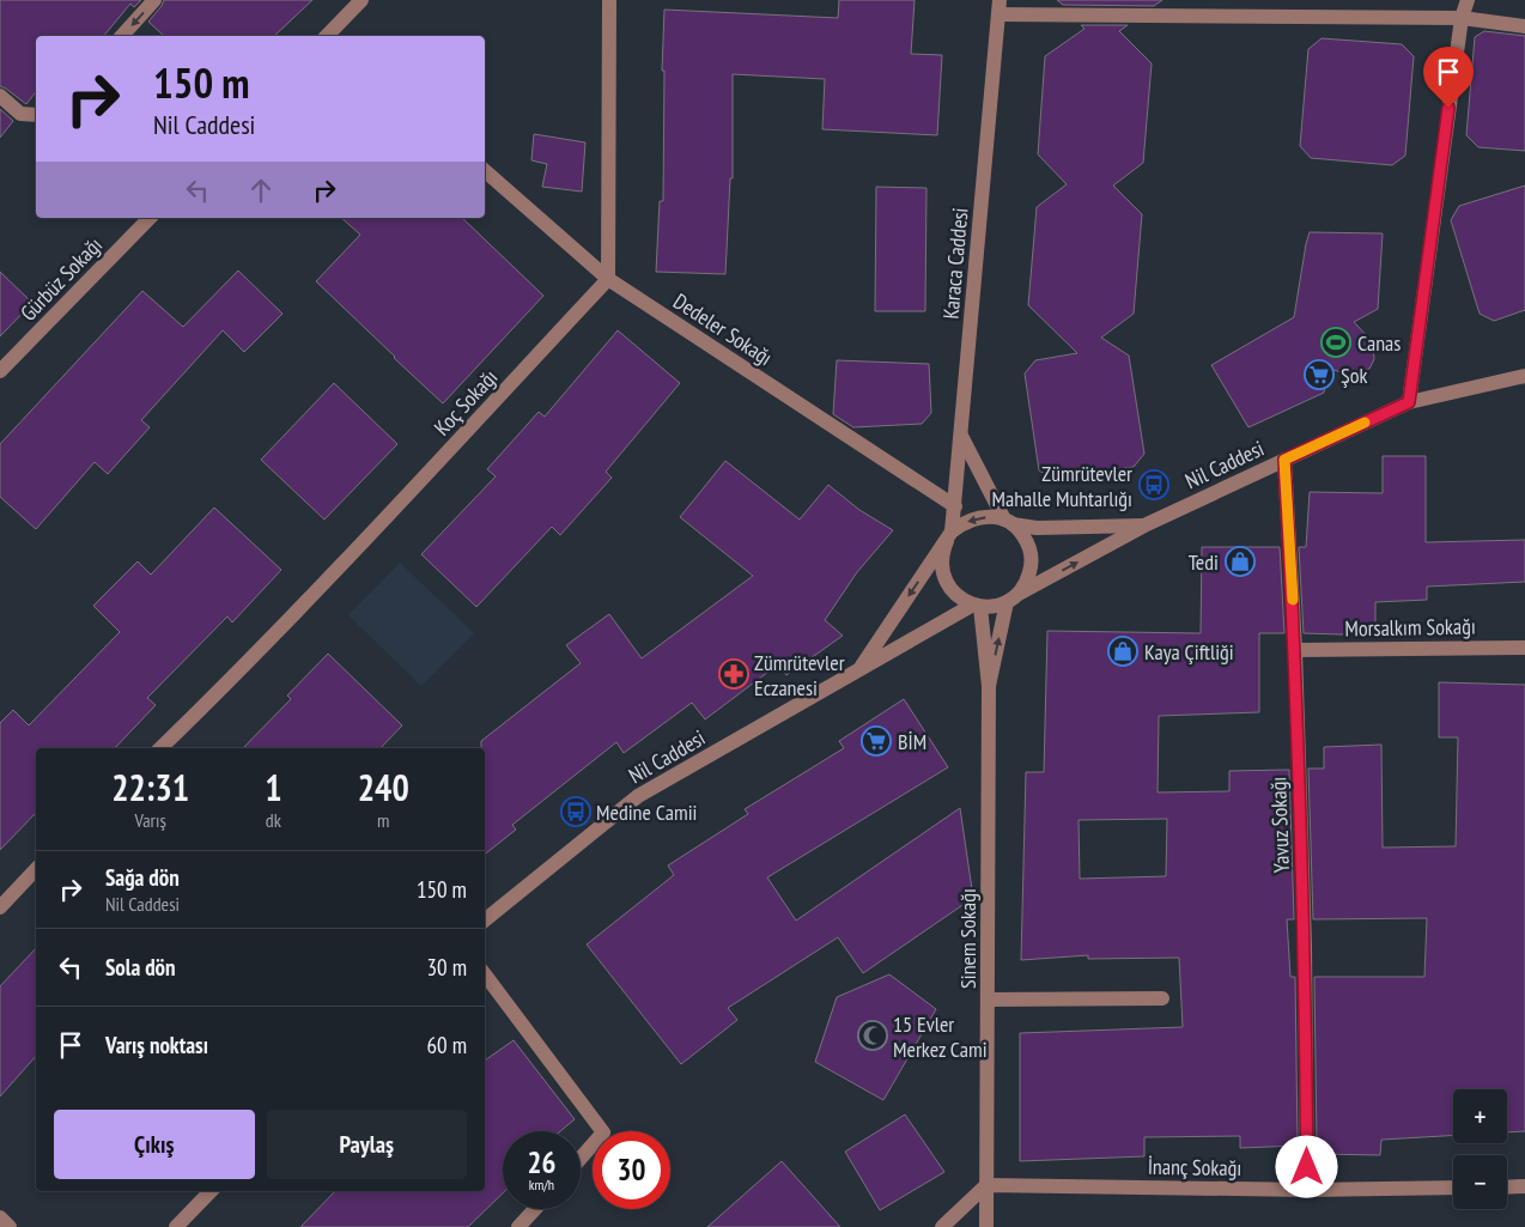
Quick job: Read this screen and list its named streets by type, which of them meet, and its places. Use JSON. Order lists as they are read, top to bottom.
{
  "streets": {
    "street": [
      "Karaca Caddesi",
      "Gürbüz Sokağı",
      "Dedeler Sokağı",
      "Koç Sokağı",
      "Nil Caddesi",
      "Morsalkım Sokağı",
      "Yavuz Sokağı",
      "Sinem Sokağı",
      "İnanç Sokağı"
    ]
  },
  "crossings": [
    ["Karaca Caddesi", "Dedeler Sokağı"],
    ["Karaca Caddesi", "Nil Caddesi"],
    ["Karaca Caddesi", "Sinem Sokağı"],
    ["Dedeler Sokağı", "Koç Sokağı"],
    ["Nil Caddesi", "Yavuz Sokağı"],
    ["Nil Caddesi", "Sinem Sokağı"],
    ["Morsalkım Sokağı", "Yavuz Sokağı"],
    ["Yavuz Sokağı", "İnanç Sokağı"],
    ["Sinem Sokağı", "İnanç Sokağı"]
  ],
  "places": {
    "sports": ["Canas"],
    "supermarket": ["Şok", "BİM"],
    "bus stop": ["Zümrütevler Mahalle Muhtarlığı", "Medine Camii"],
    "shop": ["Tedi", "Kaya Çiftliği"],
    "pharmacy": ["Zümrütevler Eczanesi"],
    "mosque": ["15 Evler Merkez Cami"]
  },
  "page": {
    "turn": ["150 m", "Nil Caddesi"],
    "eta": [
      "22:31",
      "Varış",
      "1",
      "dk",
      "240",
      "m"
    ],
    "list": [
      {
        "name": "Sağa dön",
        "note": "Nil Caddesi",
        "value": "150 m"
      },
      {
        "name": "Sola dön",
        "value": "30 m"
      },
      {
        "name": "Varış noktası",
        "value": "60 m"
      }
    ],
    "map_buttons": ["+", "−"],
    "buttons": ["Çıkış", "Paylaş"],
    "speed": "26 km/h",
    "limit": "30"
  }
}
